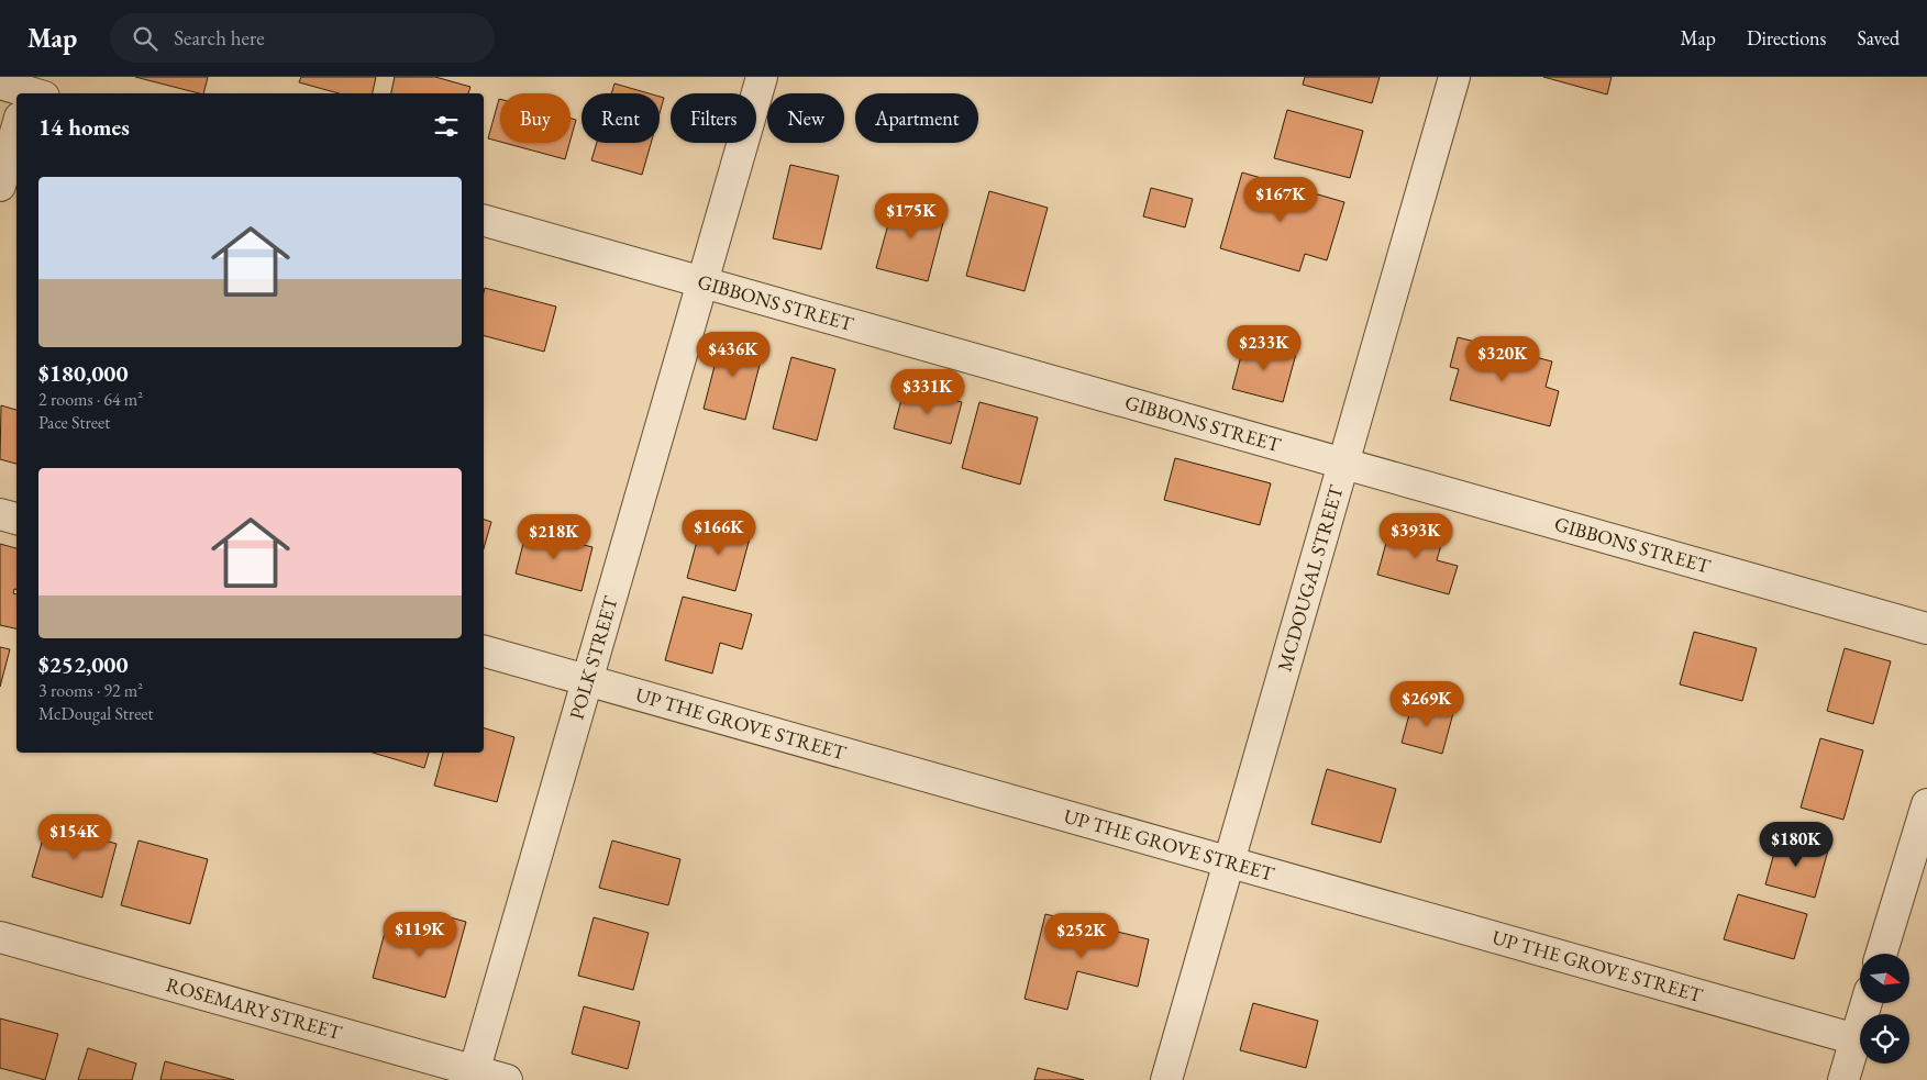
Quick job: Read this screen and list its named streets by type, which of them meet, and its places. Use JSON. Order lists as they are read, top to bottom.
{
  "streets": {
    "street": [
      "GIBBONS STREET",
      "MCDOUGAL STREET",
      "POLK STREET",
      "UP THE GROVE STREET",
      "ROSEMARY STREET"
    ]
  },
  "crossings": [
    ["GIBBONS STREET", "MCDOUGAL STREET"],
    ["GIBBONS STREET", "POLK STREET"],
    ["MCDOUGAL STREET", "UP THE GROVE STREET"],
    ["POLK STREET", "UP THE GROVE STREET"],
    ["POLK STREET", "ROSEMARY STREET"]
  ],
  "north": "right",
  "page": {
    "header": "Map",
    "search": "Search here",
    "nav": ["Map", "Directions", "Saved"],
    "chip": [
      "Buy",
      "Rent",
      "Filters",
      "New",
      "Apartment"
    ],
    "heading": "14 homes",
    "list": [
      {
        "name": "$180,000",
        "note": "2 rooms · 64 m² · Pace Street"
      },
      {
        "name": "$252,000",
        "note": "3 rooms · 92 m² · McDougal Street"
      }
    ],
    "price": [
      "$167K",
      "$175K",
      "$233K",
      "$436K",
      "$320K",
      "$331K",
      "$166K",
      "$393K",
      "$218K",
      "$269K",
      "$154K",
      "$180K",
      "$119K",
      "$252K"
    ]
  }
}
